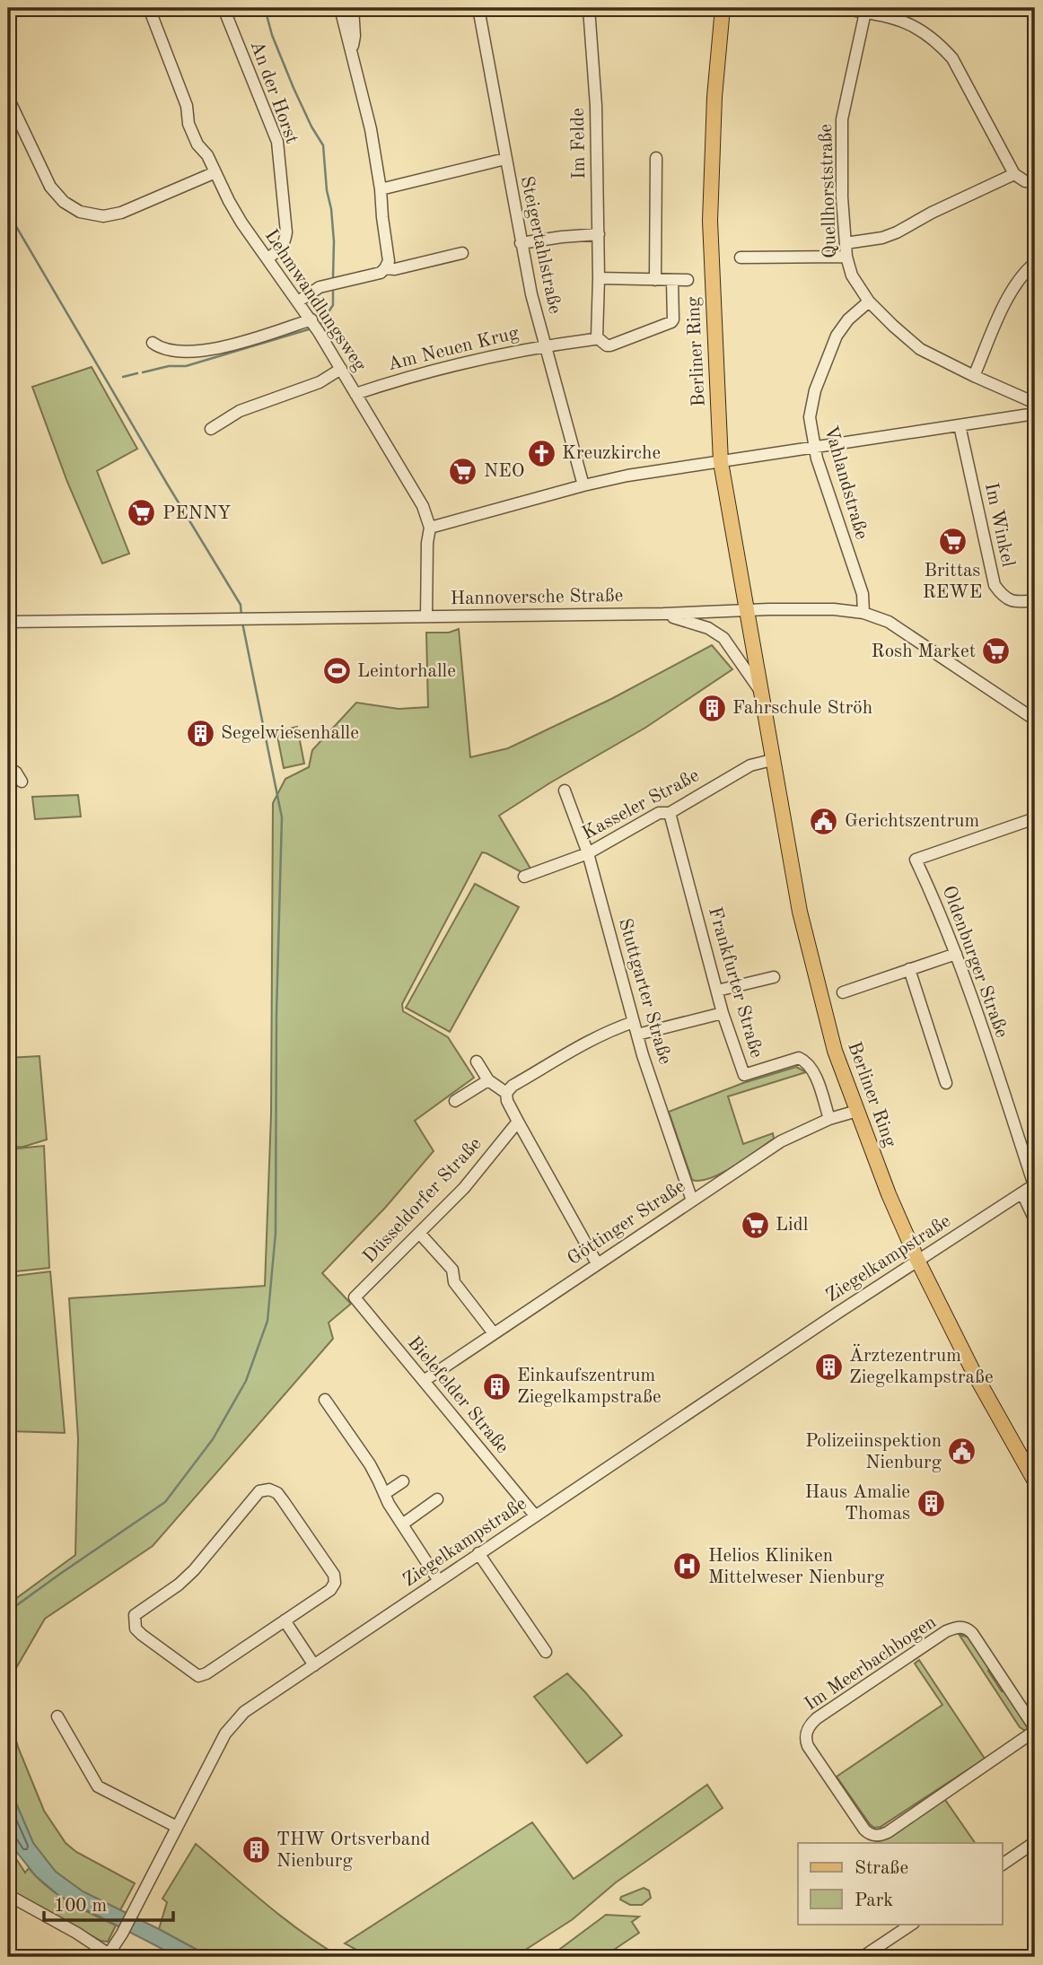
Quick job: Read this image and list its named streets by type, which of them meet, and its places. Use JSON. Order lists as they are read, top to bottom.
{
  "streets": {
    "main road": ["Berliner Ring"],
    "street": [
      "An der Horst",
      "Im Felde",
      "Quellhorststraße",
      "Steigertahlstraße",
      "Lehmwandlungsweg",
      "Am Neuen Krug",
      "Vahlandstraße",
      "Im Winkel",
      "Hannoversche Straße",
      "Kasseler Straße",
      "Oldenburger Straße",
      "Frankfurter Straße",
      "Stuttgarter Straße",
      "Düsseldorfer Straße",
      "Göttinger Straße",
      "Ziegelkampstraße",
      "Bielefelder Straße",
      "Im Meerbachbogen"
    ]
  },
  "crossings": [
    ["An der Horst", "Lehmwandlungsweg"],
    ["Quellhorststraße", "Vahlandstraße"],
    ["Steigertahlstraße", "Am Neuen Krug"],
    ["Lehmwandlungsweg", "Am Neuen Krug"],
    ["Lehmwandlungsweg", "Hannoversche Straße"],
    ["Berliner Ring", "Hannoversche Straße"],
    ["Berliner Ring", "Kasseler Straße"],
    ["Berliner Ring", "Göttinger Straße"],
    ["Berliner Ring", "Ziegelkampstraße"],
    ["Vahlandstraße", "Hannoversche Straße"],
    ["Kasseler Straße", "Frankfurter Straße"],
    ["Kasseler Straße", "Stuttgarter Straße"],
    ["Oldenburger Straße", "Ziegelkampstraße"],
    ["Frankfurter Straße", "Göttinger Straße"],
    ["Stuttgarter Straße", "Göttinger Straße"],
    ["Düsseldorfer Straße", "Bielefelder Straße"],
    ["Göttinger Straße", "Bielefelder Straße"],
    ["Ziegelkampstraße", "Bielefelder Straße"]
  ],
  "places": {
    "church": ["Kreuzkirche"],
    "supermarket": [
      "NEO",
      "PENNY",
      "Brittas REWE",
      "Rosh Market",
      "Lidl"
    ],
    "sports": ["Leintorhalle"],
    "building": [
      "Fahrschule Ströh",
      "Segelwiesenhalle",
      "Ärztezentrum Ziegelkampstraße",
      "Einkaufszentrum Ziegelkampstraße",
      "Haus Amalie Thomas",
      "THW Ortsverband Nienburg"
    ],
    "public building": ["Gerichtszentrum", "Polizeiinspektion Nienburg"],
    "hospital": ["Helios Kliniken Mittelweser Nienburg"]
  },
  "legend": ["Straße", "Park"],
  "scale_bar": "100 m"
}
